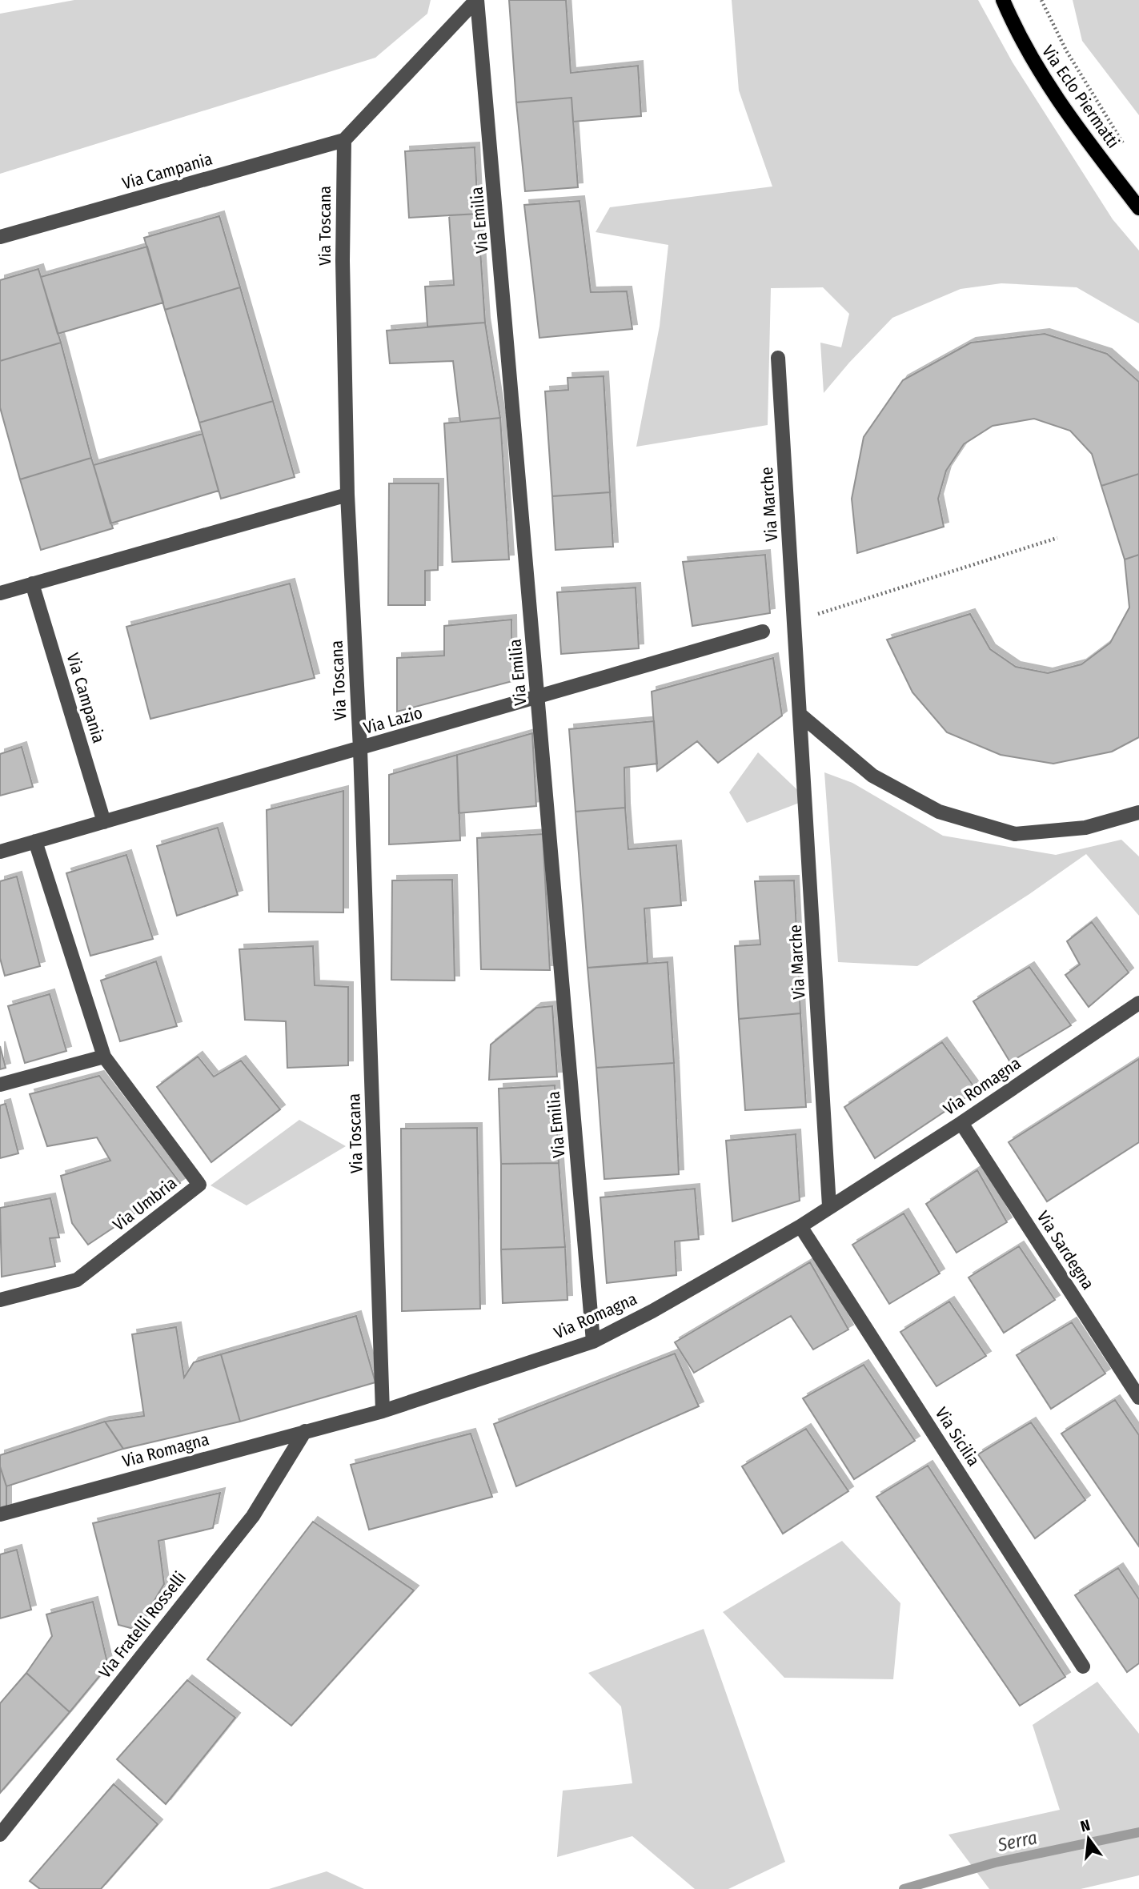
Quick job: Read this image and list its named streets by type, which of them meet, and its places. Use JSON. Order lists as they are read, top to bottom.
{
  "streets": {
    "main road": ["Via Eclo Piermatti"],
    "street": [
      "Via Campania",
      "Via Emilia",
      "Via Toscana",
      "Via Marche",
      "Via Lazio",
      "Via Romagna",
      "Via Umbria",
      "Via Sardegna",
      "Via Sicilia",
      "Via Fratelli Rosselli"
    ]
  },
  "crossings": [
    ["Via Campania", "Via Toscana"],
    ["Via Campania", "Via Lazio"],
    ["Via Emilia", "Via Lazio"],
    ["Via Emilia", "Via Romagna"],
    ["Via Toscana", "Via Lazio"],
    ["Via Toscana", "Via Romagna"],
    ["Via Marche", "Via Romagna"],
    ["Via Lazio", "Via Umbria"],
    ["Via Romagna", "Via Sardegna"],
    ["Via Romagna", "Via Sicilia"],
    ["Via Romagna", "Via Fratelli Rosselli"]
  ],
  "water": ["Serra"],
  "north": "top"
}
